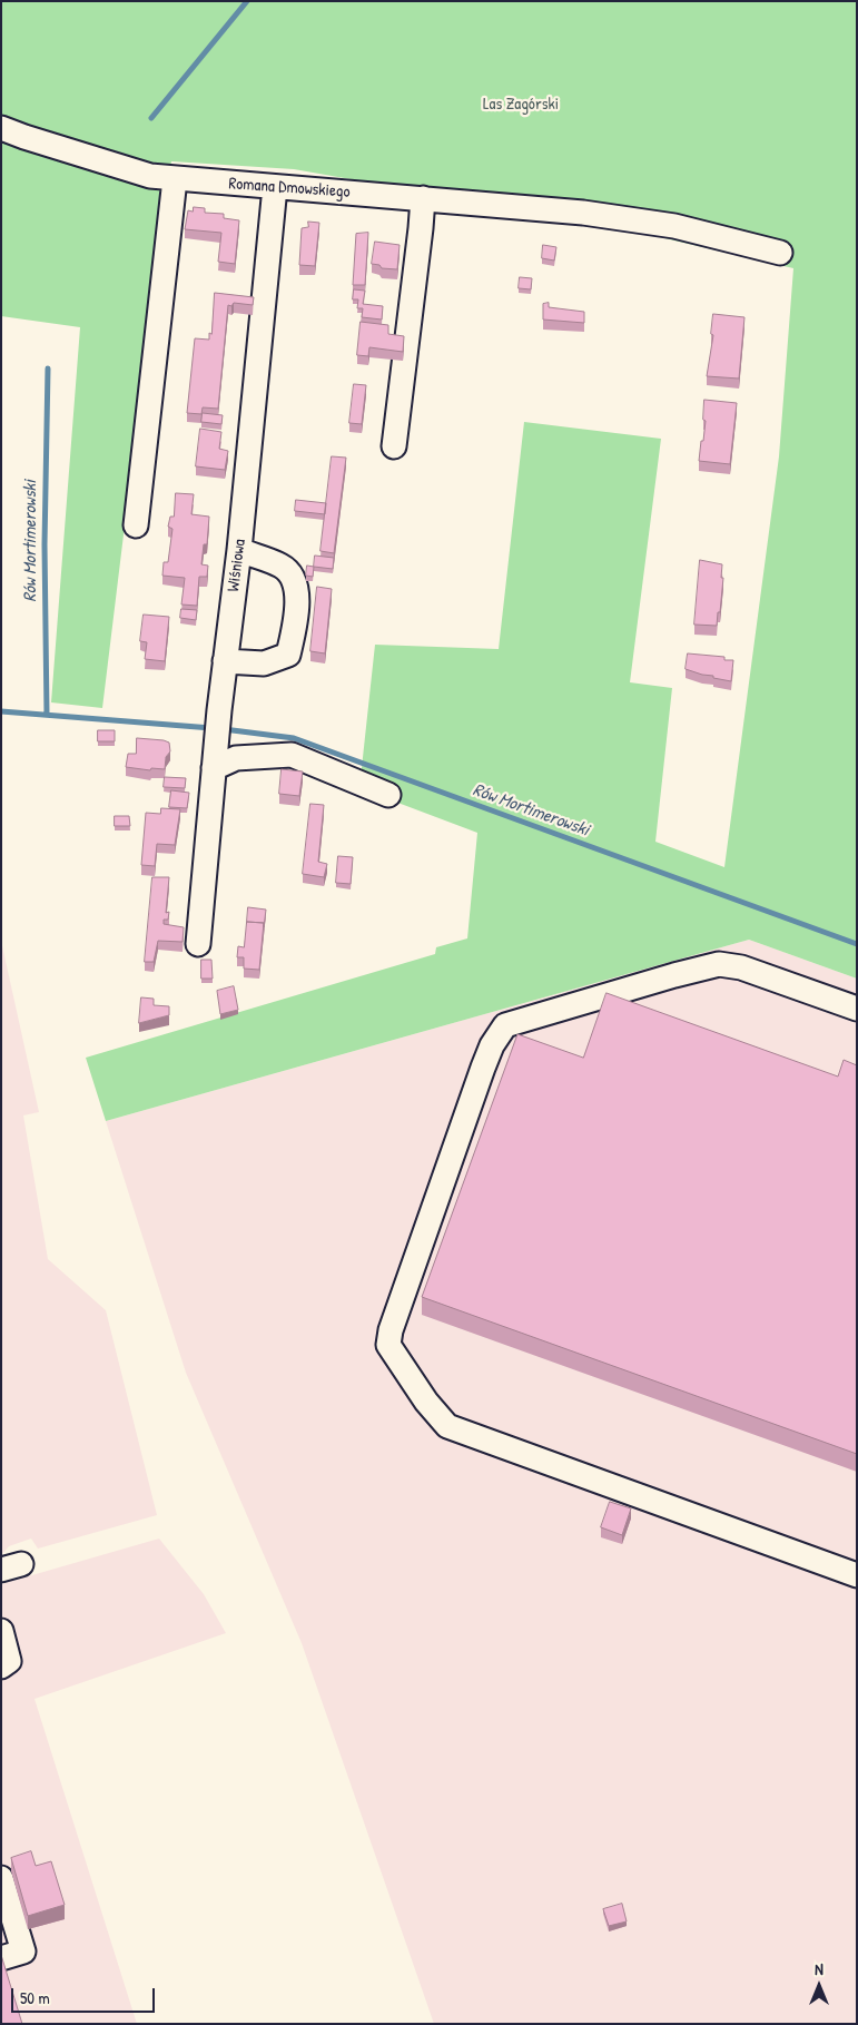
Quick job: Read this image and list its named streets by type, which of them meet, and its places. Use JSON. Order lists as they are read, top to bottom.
{
  "streets": {
    "street": ["Romana Dmowskiego", "Wiśniowa"]
  },
  "crossings": [
    ["Romana Dmowskiego", "Wiśniowa"]
  ],
  "water": ["Rów Mortimerowski"],
  "parks": ["Las Zagórski"],
  "scale_bar": "50 m",
  "north": "top"
}
